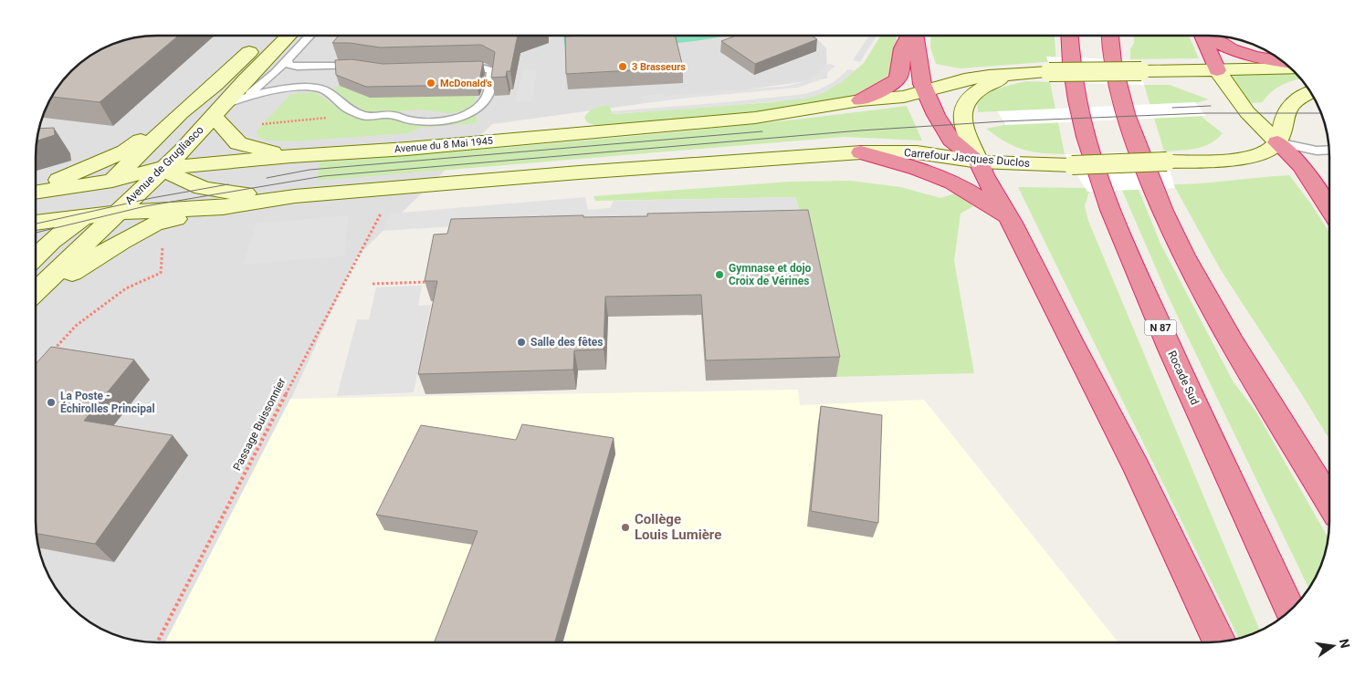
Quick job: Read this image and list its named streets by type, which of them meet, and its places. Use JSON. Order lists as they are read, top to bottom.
{
  "streets": {
    "highway": ["N 87", "Rocade Sud"],
    "main road": ["Avenue du 8 Mai 1945", "Carrefour Jacques Duclos", "Avenue de Grugliasco"],
    "path": ["Passage Buissonnier"]
  },
  "places": [
    "3 Brasseurs",
    "McDonald's",
    "Gymnase et dojo Croix de Vérines",
    "Salle des fêtes",
    "La Poste - Échirolles Principal",
    "Collège Louis Lumière"
  ],
  "north": "right"
}
